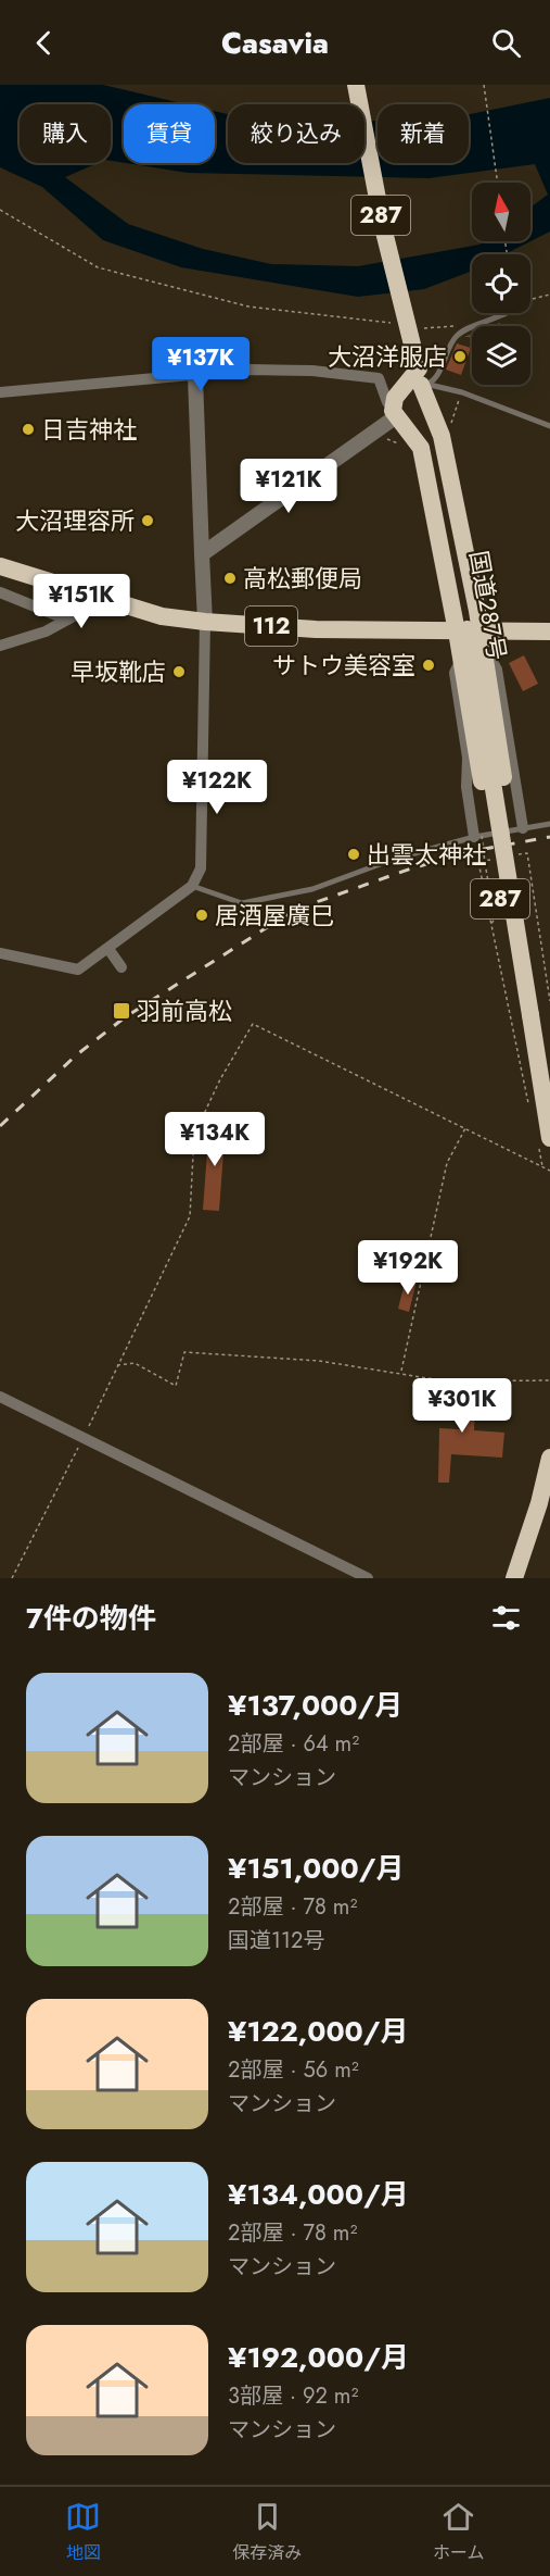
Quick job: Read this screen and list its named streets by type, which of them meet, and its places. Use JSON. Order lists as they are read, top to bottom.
{
  "streets": {
    "highway": ["287", "国道287号", "112"]
  },
  "crossings": [
    ["287", "国道287号"],
    ["287", "112"]
  ],
  "places": {
    "other": [
      "大沼洋服店",
      "日吉神社",
      "大沼理容所",
      "高松郵便局",
      "サトウ美容室",
      "早坂靴店",
      "出雲太神社",
      "居酒屋廣巳"
    ],
    "transit": ["羽前高松"]
  },
  "north": "top",
  "page": {
    "header": "Casavia",
    "chip": [
      "購入",
      "賃貸",
      "絞り込み",
      "新着"
    ],
    "price": [
      "¥137K",
      "¥121K",
      "¥151K",
      "¥122K",
      "¥134K",
      "¥192K",
      "¥301K"
    ],
    "heading": "7件の物件",
    "list": [
      {
        "name": "¥137,000/月",
        "note": "2部屋 · 64 m² · マンション"
      },
      {
        "name": "¥151,000/月",
        "note": "2部屋 · 78 m² · 国道112号"
      },
      {
        "name": "¥122,000/月",
        "note": "2部屋 · 56 m² · マンション"
      },
      {
        "name": "¥134,000/月",
        "note": "2部屋 · 78 m² · マンション"
      },
      {
        "name": "¥192,000/月",
        "note": "3部屋 · 92 m² · マンション"
      }
    ],
    "tabs": ["地図", "保存済み", "ホーム"]
  }
}
